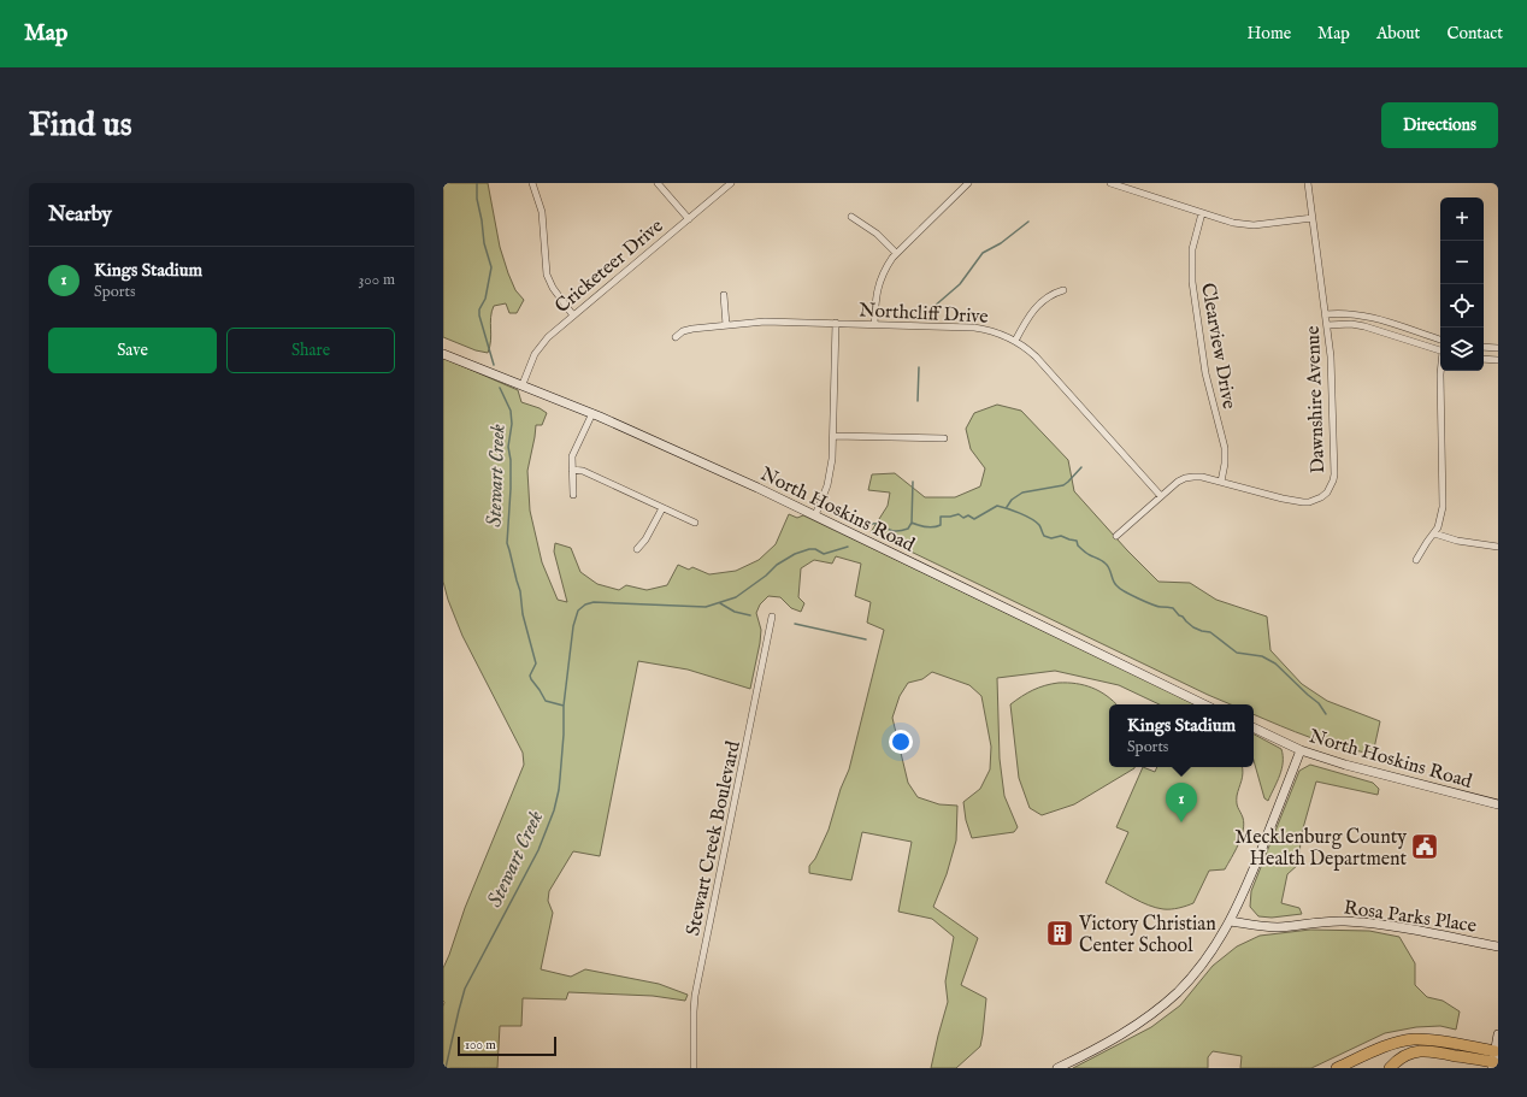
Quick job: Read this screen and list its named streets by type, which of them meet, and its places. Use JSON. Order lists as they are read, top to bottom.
{
  "streets": {
    "street": [
      "Cricketeer Drive",
      "Northcliff Drive",
      "Clearview Drive",
      "Dawnshire Avenue",
      "North Hoskins Road",
      "Stewart Creek Boulevard",
      "Rosa Parks Place"
    ]
  },
  "crossings": [
    ["Cricketeer Drive", "North Hoskins Road"],
    ["Northcliff Drive", "Dawnshire Avenue"],
    ["Clearview Drive", "Dawnshire Avenue"]
  ],
  "water": ["Stewart Creek"],
  "places": {
    "public building": ["Mecklenburg County Health Department"],
    "building": ["Victory Christian Center School"]
  },
  "scale_bar": "100 m",
  "page": {
    "header": "Map",
    "nav": [
      "Home",
      "Map",
      "About",
      "Contact"
    ],
    "buttons": [
      "Directions",
      ["Save", "Share"]
    ],
    "title": "Find us",
    "heading": "Nearby",
    "map_buttons": ["+", "−"],
    "list": [
      {
        "mark": "1",
        "name": "Kings Stadium",
        "note": "Sports",
        "value": "300 m"
      }
    ],
    "popup": ["Kings Stadium", "Sports"],
    "pins": "1",
    "scale": "100 m"
  }
}
